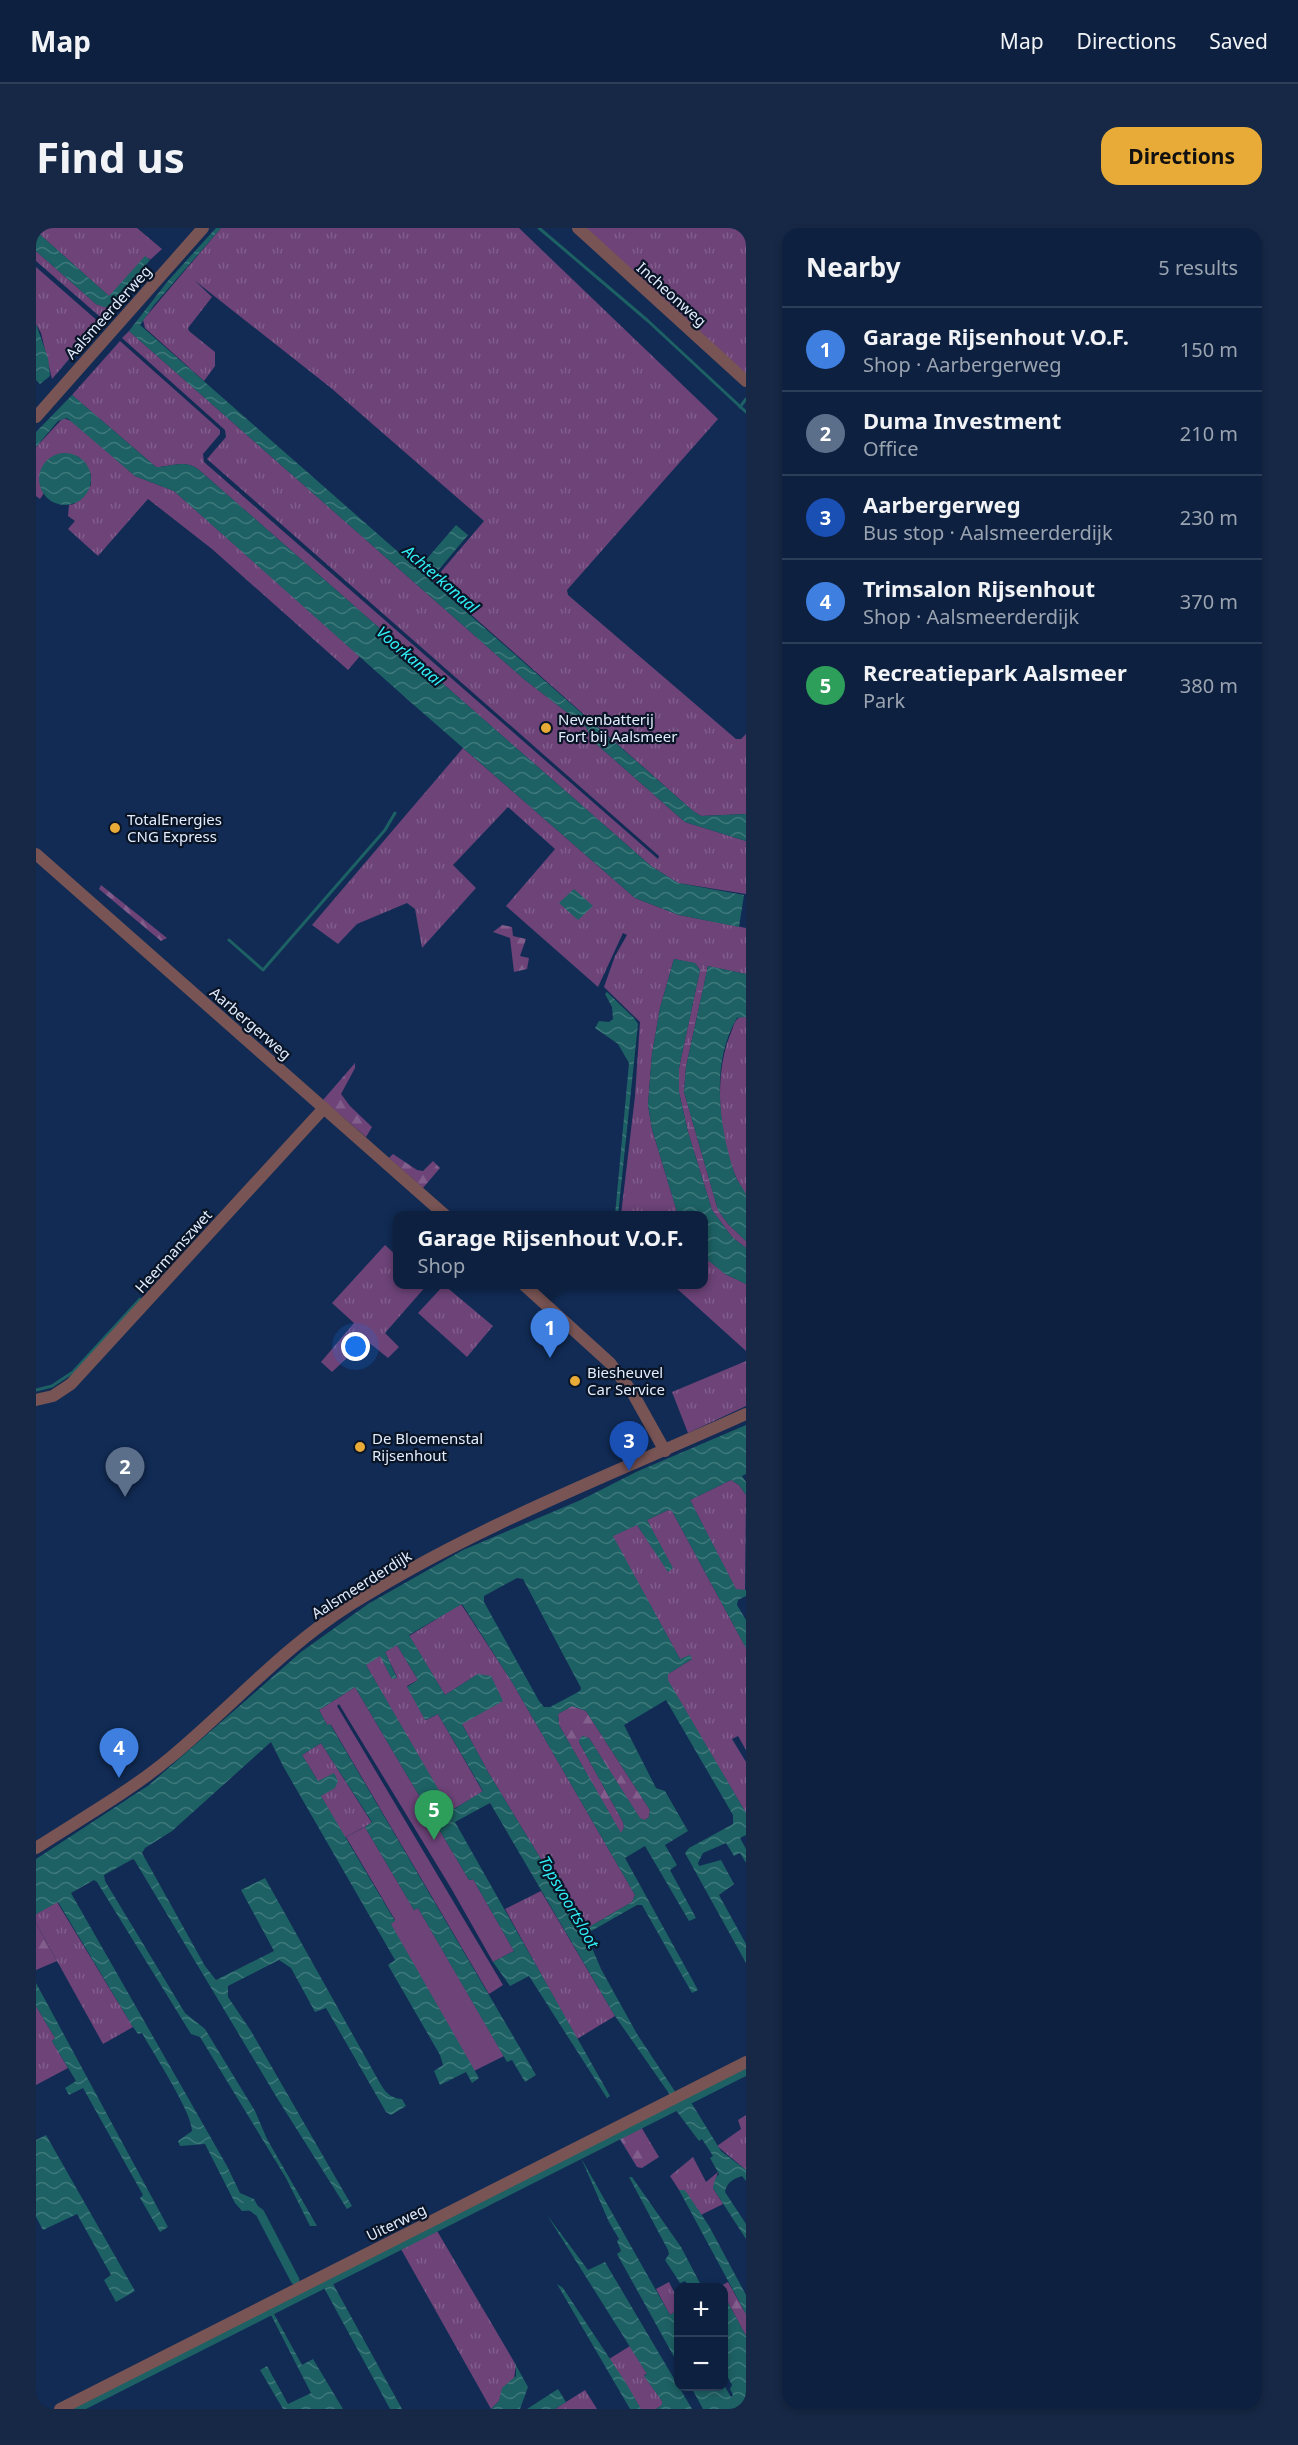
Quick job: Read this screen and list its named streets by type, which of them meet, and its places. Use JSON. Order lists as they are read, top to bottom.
{
  "streets": {
    "street": [
      "Incheonweg",
      "Aalsmeerderweg",
      "Aarbergerweg",
      "Heermanszwet",
      "Aalsmeerderdijk",
      "Uiterweg"
    ]
  },
  "crossings": [
    ["Aarbergerweg", "Heermanszwet"]
  ],
  "water": ["Achterkanaal", "Voorkanaal", "Topsvoortsloot"],
  "places": [
    "Nevenbatterij Fort bij Aalsmeer",
    "TotalEnergies CNG Express",
    "Biesheuvel Car Service",
    "De Bloemenstal Rijsenhout"
  ],
  "page": {
    "header": "Map",
    "nav": ["Map", "Directions", "Saved"],
    "buttons": "Directions",
    "title": "Find us",
    "heading": ["Nearby", "5 results"],
    "list": [
      {
        "mark": "1",
        "name": "Garage Rijsenhout V.O.F.",
        "note": "Shop · Aarbergerweg",
        "value": "150 m"
      },
      {
        "mark": "2",
        "name": "Duma Investment",
        "note": "Office",
        "value": "210 m"
      },
      {
        "mark": "3",
        "name": "Aarbergerweg",
        "note": "Bus stop · Aalsmeerderdijk",
        "value": "230 m"
      },
      {
        "mark": "4",
        "name": "Trimsalon Rijsenhout",
        "note": "Shop · Aalsmeerderdijk",
        "value": "370 m"
      },
      {
        "mark": "5",
        "name": "Recreatiepark Aalsmeer",
        "note": "Park",
        "value": "380 m"
      }
    ],
    "popup": ["Garage Rijsenhout V.O.F.", "Shop"],
    "pins": [
      "1",
      "3",
      "2",
      "4",
      "5"
    ],
    "map_buttons": ["+", "−"]
  }
}
